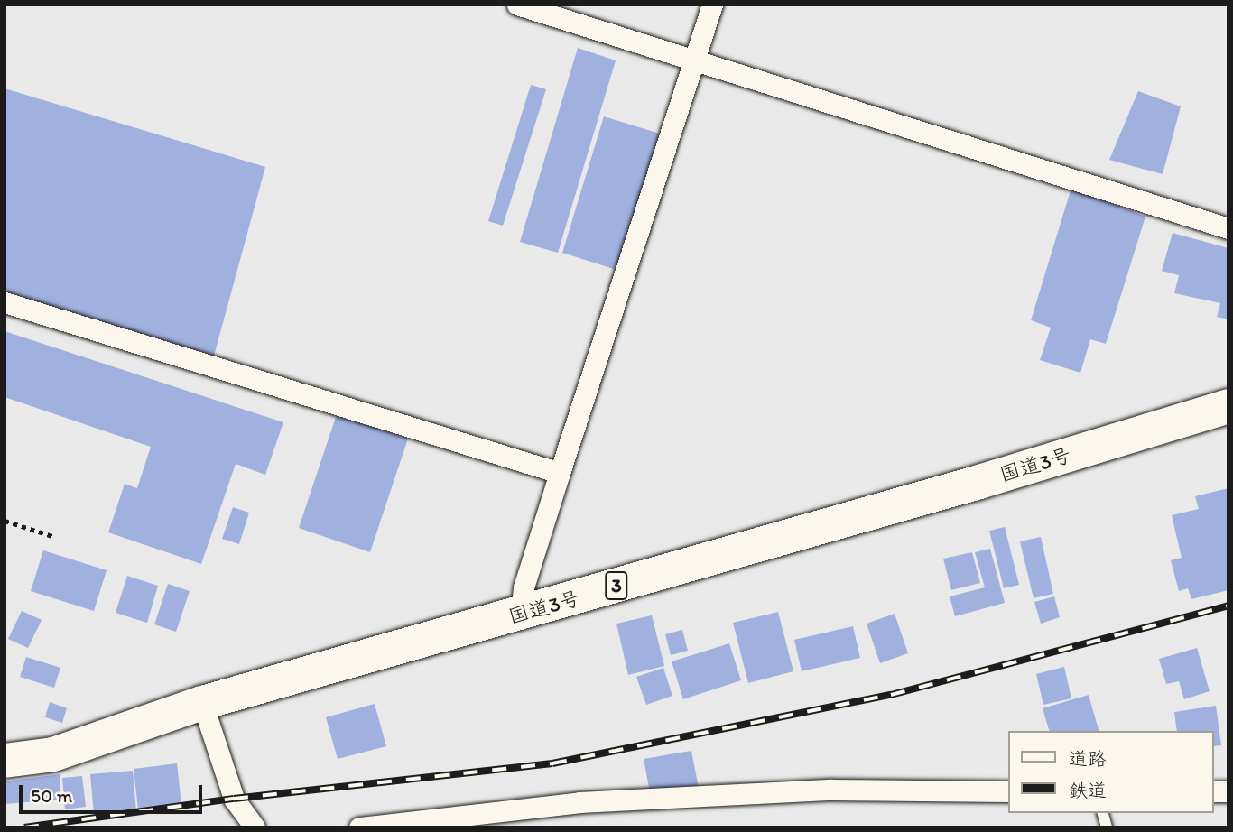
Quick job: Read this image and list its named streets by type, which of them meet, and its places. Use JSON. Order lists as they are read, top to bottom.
{
  "streets": {
    "highway": ["国道3号", "3"]
  },
  "legend": ["道路", "鉄道"],
  "scale_bar": "50 m"
}
